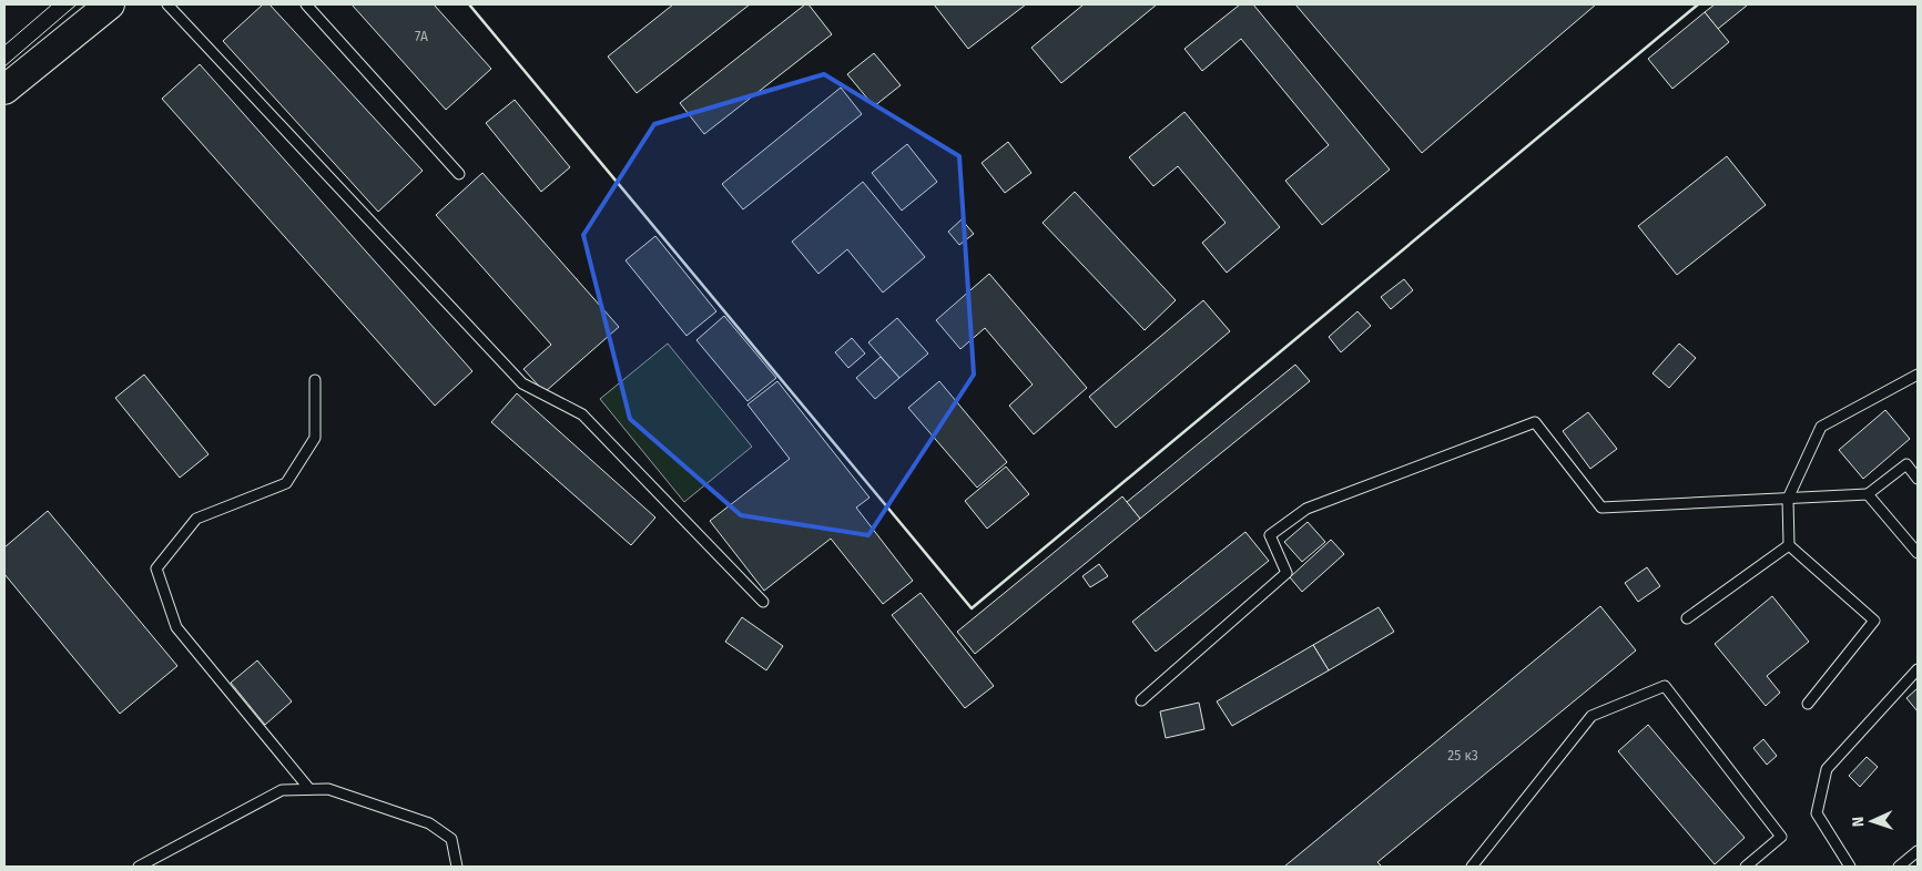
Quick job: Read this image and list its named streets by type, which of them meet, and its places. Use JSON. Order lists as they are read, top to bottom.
{
  "house_numbers": ["7А", "25 к3"],
  "north": "left"
}
